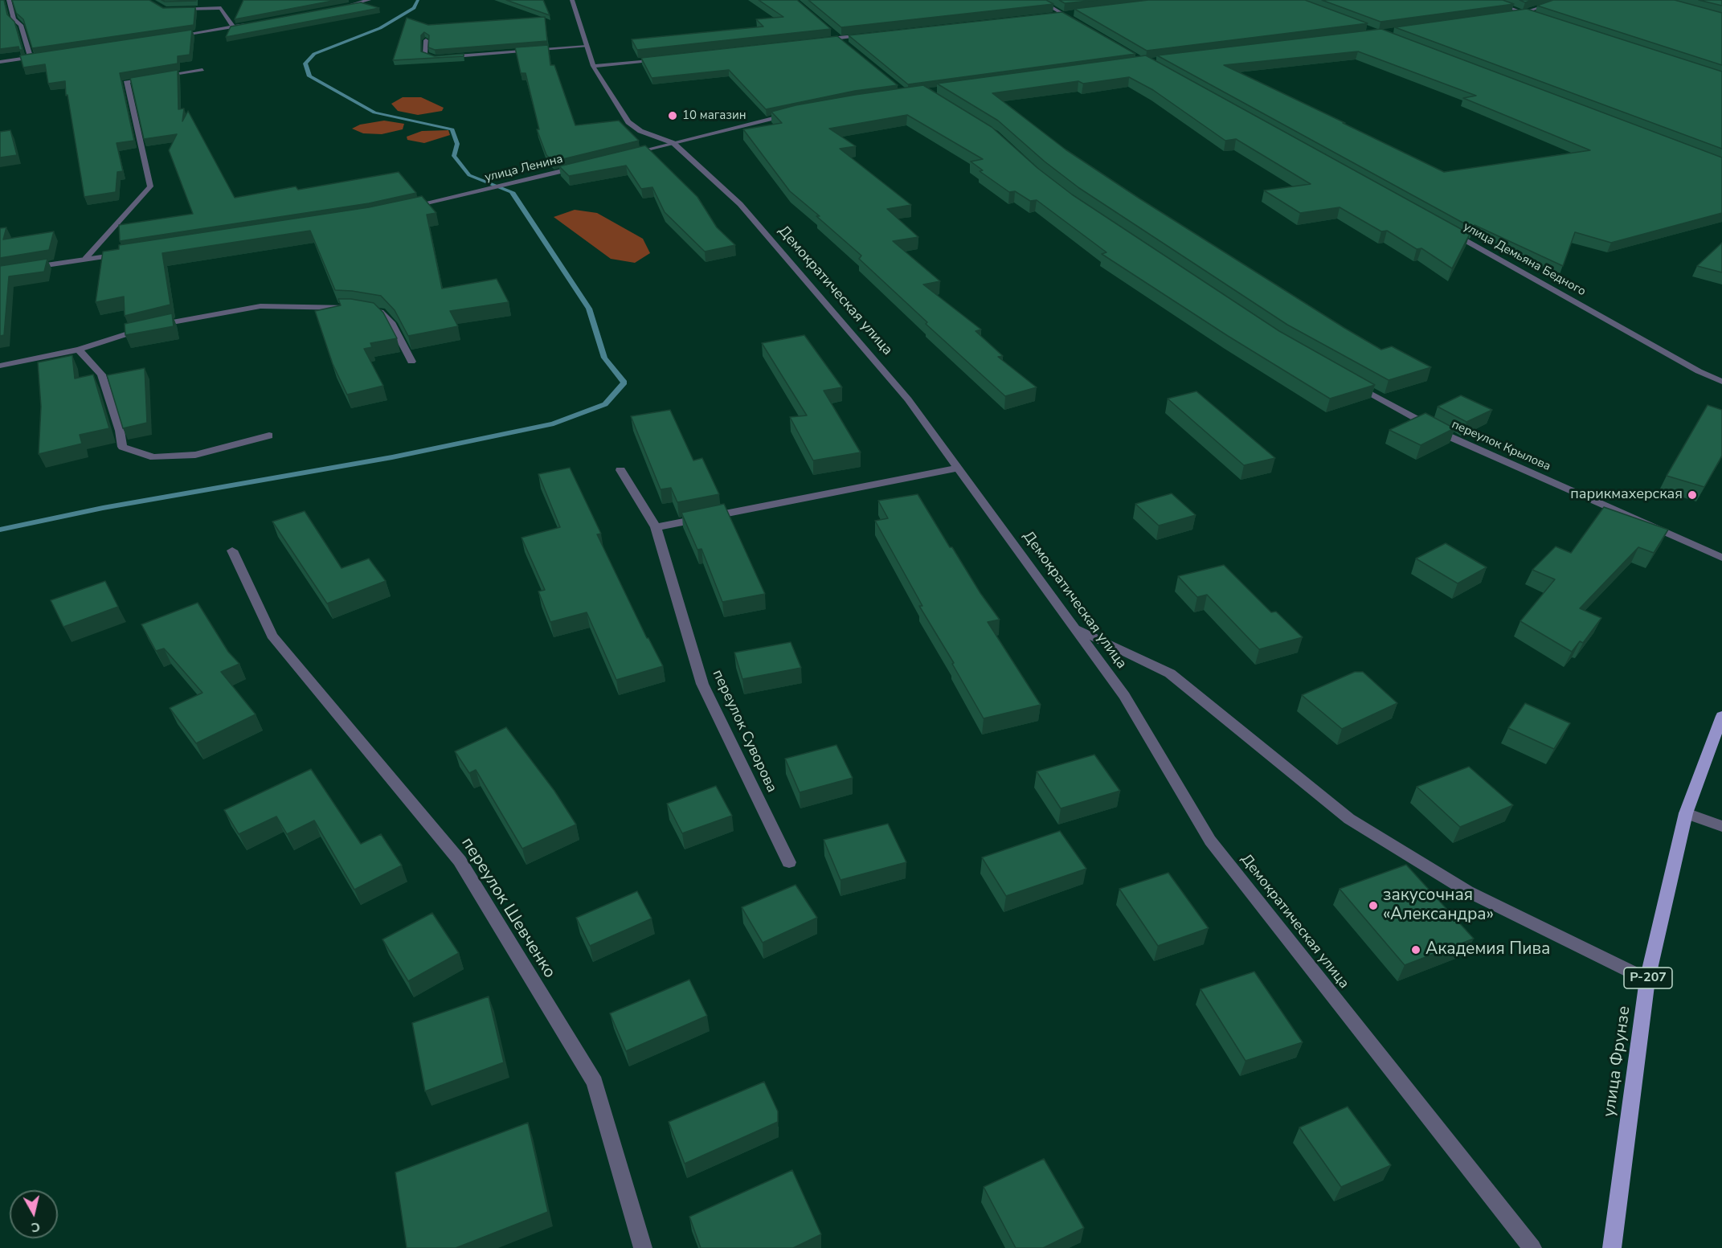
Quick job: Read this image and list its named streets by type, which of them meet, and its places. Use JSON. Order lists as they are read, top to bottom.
{
  "streets": {
    "main road": ["Р-207", "улица Фрунзе"],
    "street": [
      "улица Ленина",
      "улица Демьяна Бедного",
      "Демократическая улица",
      "переулок Крылова",
      "переулок Суворова",
      "переулок Шевченко"
    ]
  },
  "places": [
    "10 магазин",
    "парикмахерская",
    "закусочная «Александра»",
    "Академия Пива"
  ],
  "north": "bottom"
}
